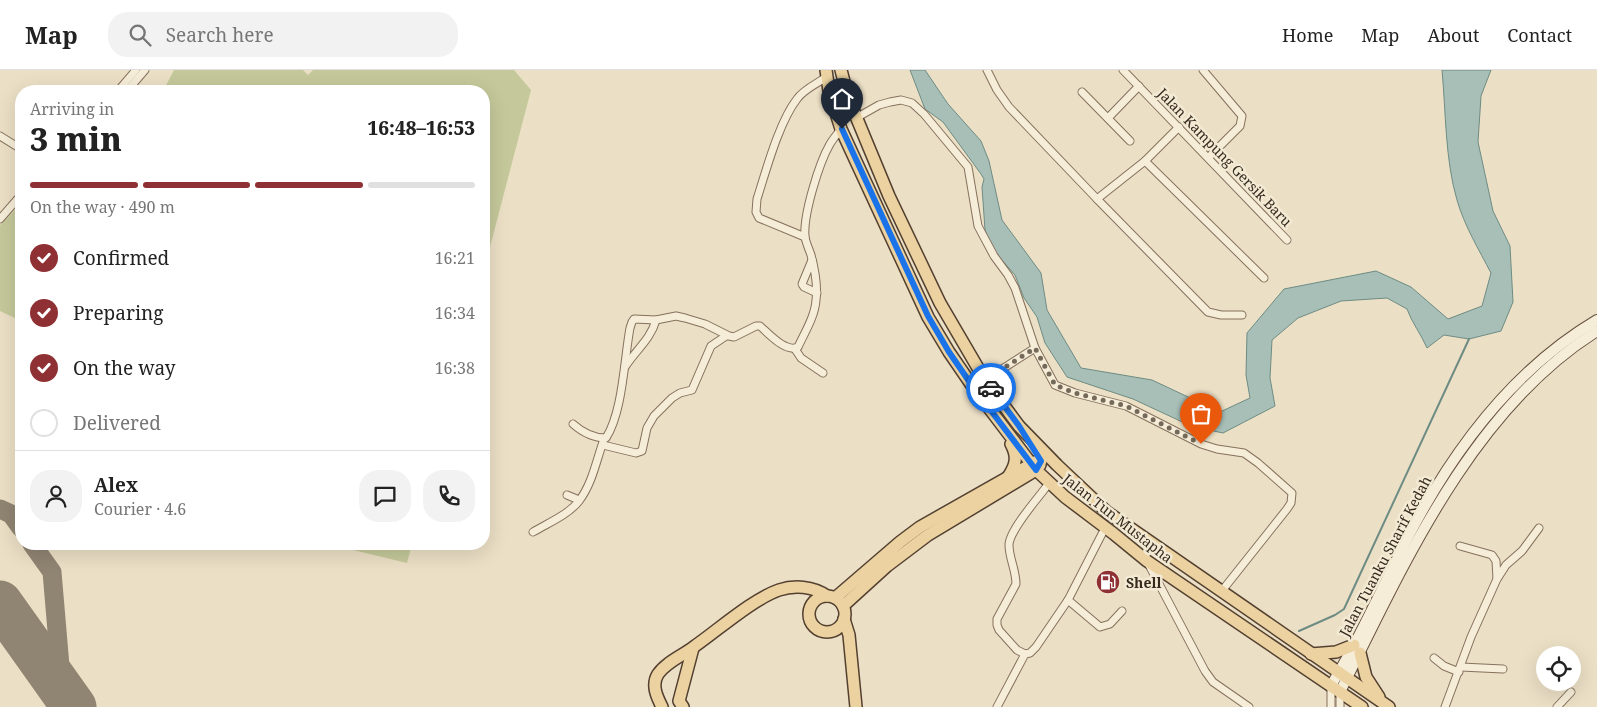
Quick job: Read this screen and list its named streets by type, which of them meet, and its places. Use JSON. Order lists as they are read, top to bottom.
{
  "streets": {
    "main road": ["Jalan Tun Mustapha", "Jalan Tuanku Sharif Kedah"],
    "street": ["Jalan Kampung Gersik Baru"]
  },
  "crossings": [
    ["Jalan Tun Mustapha", "Jalan Tuanku Sharif Kedah"]
  ],
  "places": {
    "fuel station": ["Shell"]
  },
  "page": {
    "header": "Map",
    "search": "Search here",
    "nav": [
      "Home",
      "Map",
      "About",
      "Contact"
    ],
    "heading": ["3 min", "Arriving in", "16:48–16:53"],
    "panel": ["Alex", "Courier · 4.6"],
    "bar": "On the way · 490 m",
    "list": [
      ["Confirmed", "16:21"],
      ["Preparing", "16:34"],
      ["On the way", "16:38"],
      "Delivered"
    ]
  }
}
